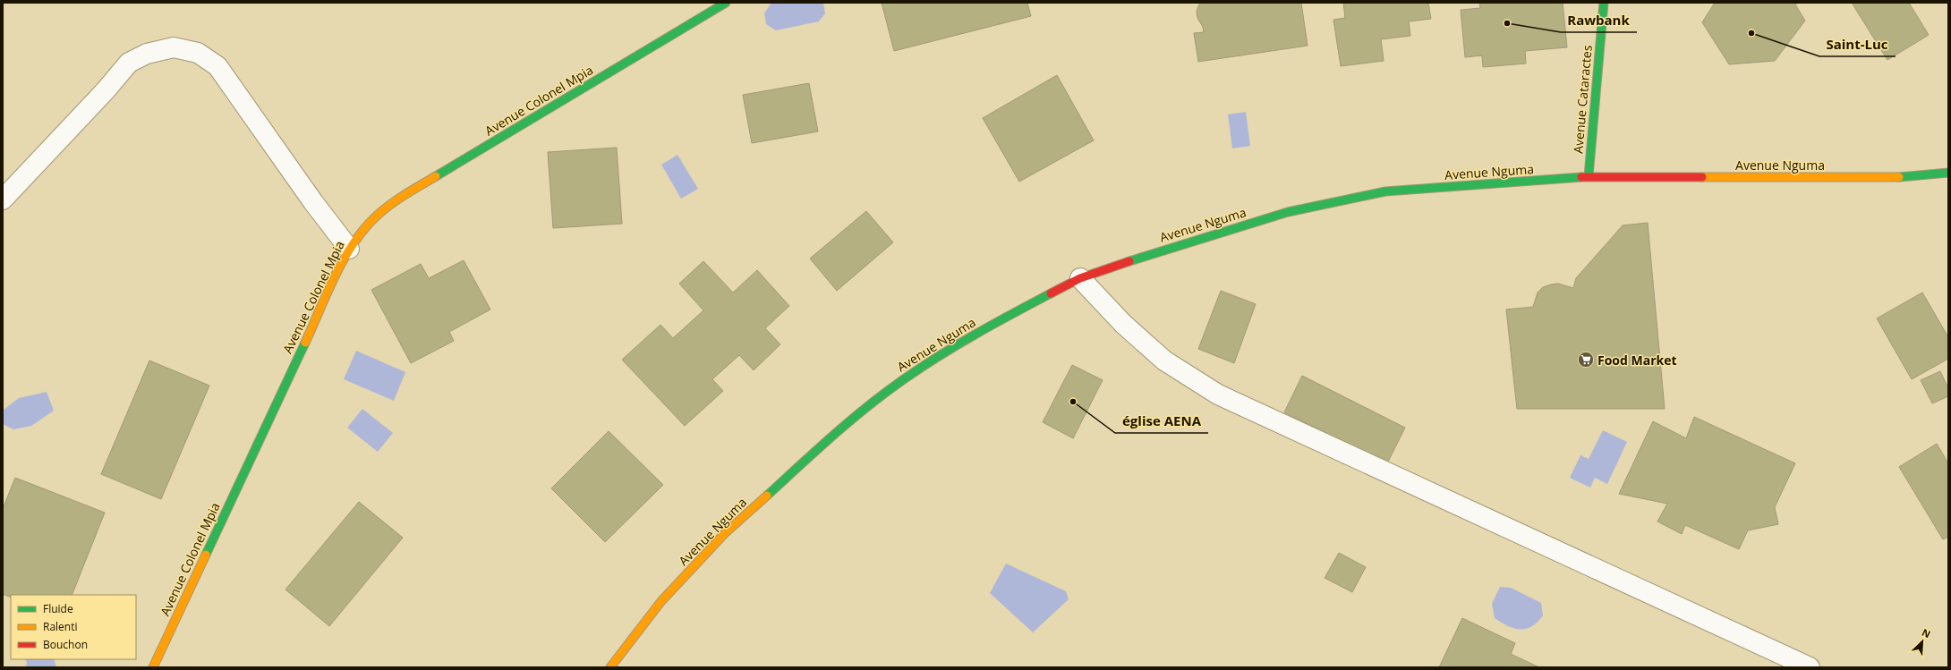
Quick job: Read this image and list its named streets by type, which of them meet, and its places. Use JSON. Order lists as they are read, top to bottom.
{
  "streets": {
    "main road": ["Avenue Cataractes", "Avenue Colonel Mpia", "Avenue Nguma"]
  },
  "crossings": [
    ["Avenue Cataractes", "Avenue Nguma"]
  ],
  "places": {
    "other": ["Rawbank", "Saint-Luc", "église AENA"],
    "supermarket": ["Food Market"]
  },
  "legend": ["Fluide", "Ralenti", "Bouchon"],
  "north": "top right"
}
